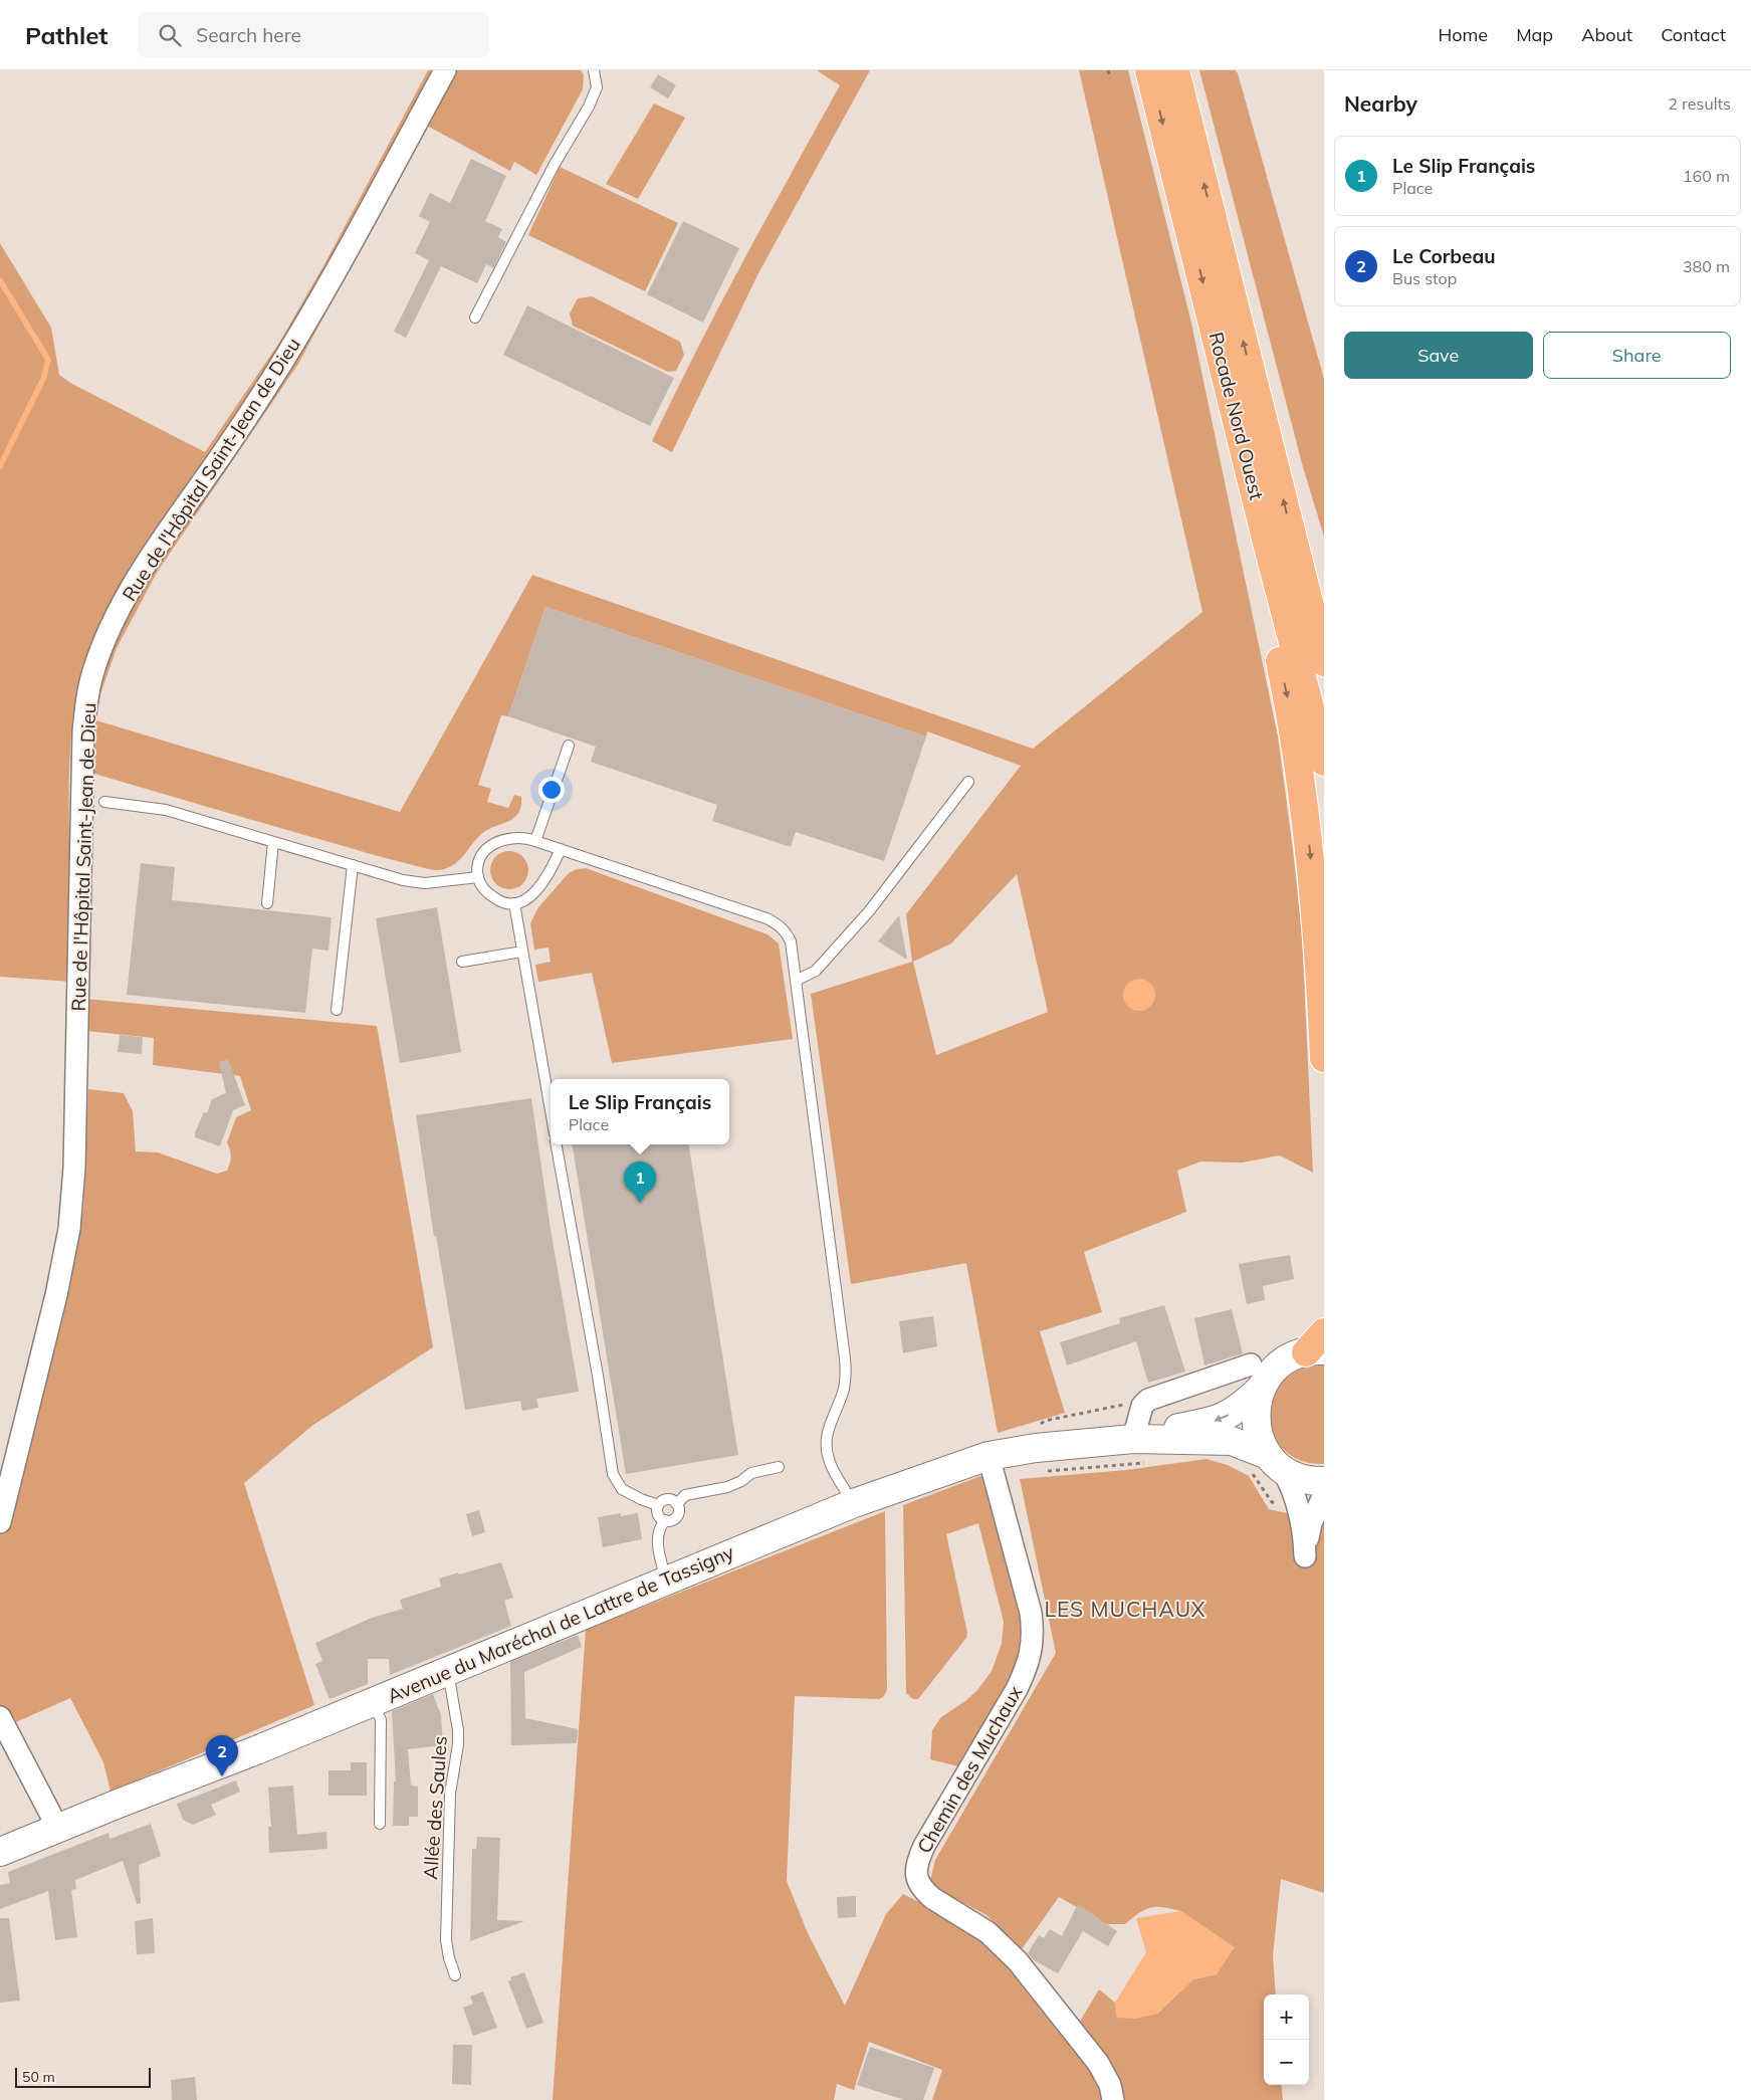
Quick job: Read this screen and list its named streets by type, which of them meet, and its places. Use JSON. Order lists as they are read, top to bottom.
{
  "streets": {
    "highway": ["Rocade Nord Ouest"],
    "main road": ["Avenue du Maréchal de Lattre de Tassigny"],
    "street": ["Rue de l'Hôpital Saint-Jean de Dieu", "Chemin des Muchaux"],
    "lane": ["Allée des Saules"]
  },
  "crossings": [
    ["Avenue du Maréchal de Lattre de Tassigny", "Chemin des Muchaux"],
    ["Avenue du Maréchal de Lattre de Tassigny", "Allée des Saules"]
  ],
  "districts": ["LES MUCHAUX"],
  "scale_bar": "50 m",
  "page": {
    "header": "Pathlet",
    "search": "Search here",
    "nav": [
      "Home",
      "Map",
      "About",
      "Contact"
    ],
    "heading": ["Nearby", "2 results"],
    "list": [
      {
        "mark": "1",
        "name": "Le Slip Français",
        "note": "Place",
        "value": "160 m"
      },
      {
        "mark": "2",
        "name": "Le Corbeau",
        "note": "Bus stop",
        "value": "380 m"
      }
    ],
    "buttons": ["Save", "Share"],
    "popup": ["Le Slip Français", "Place"],
    "pins": ["1", "2"],
    "map_buttons": ["+", "−"],
    "scale": "50 m"
  }
}
